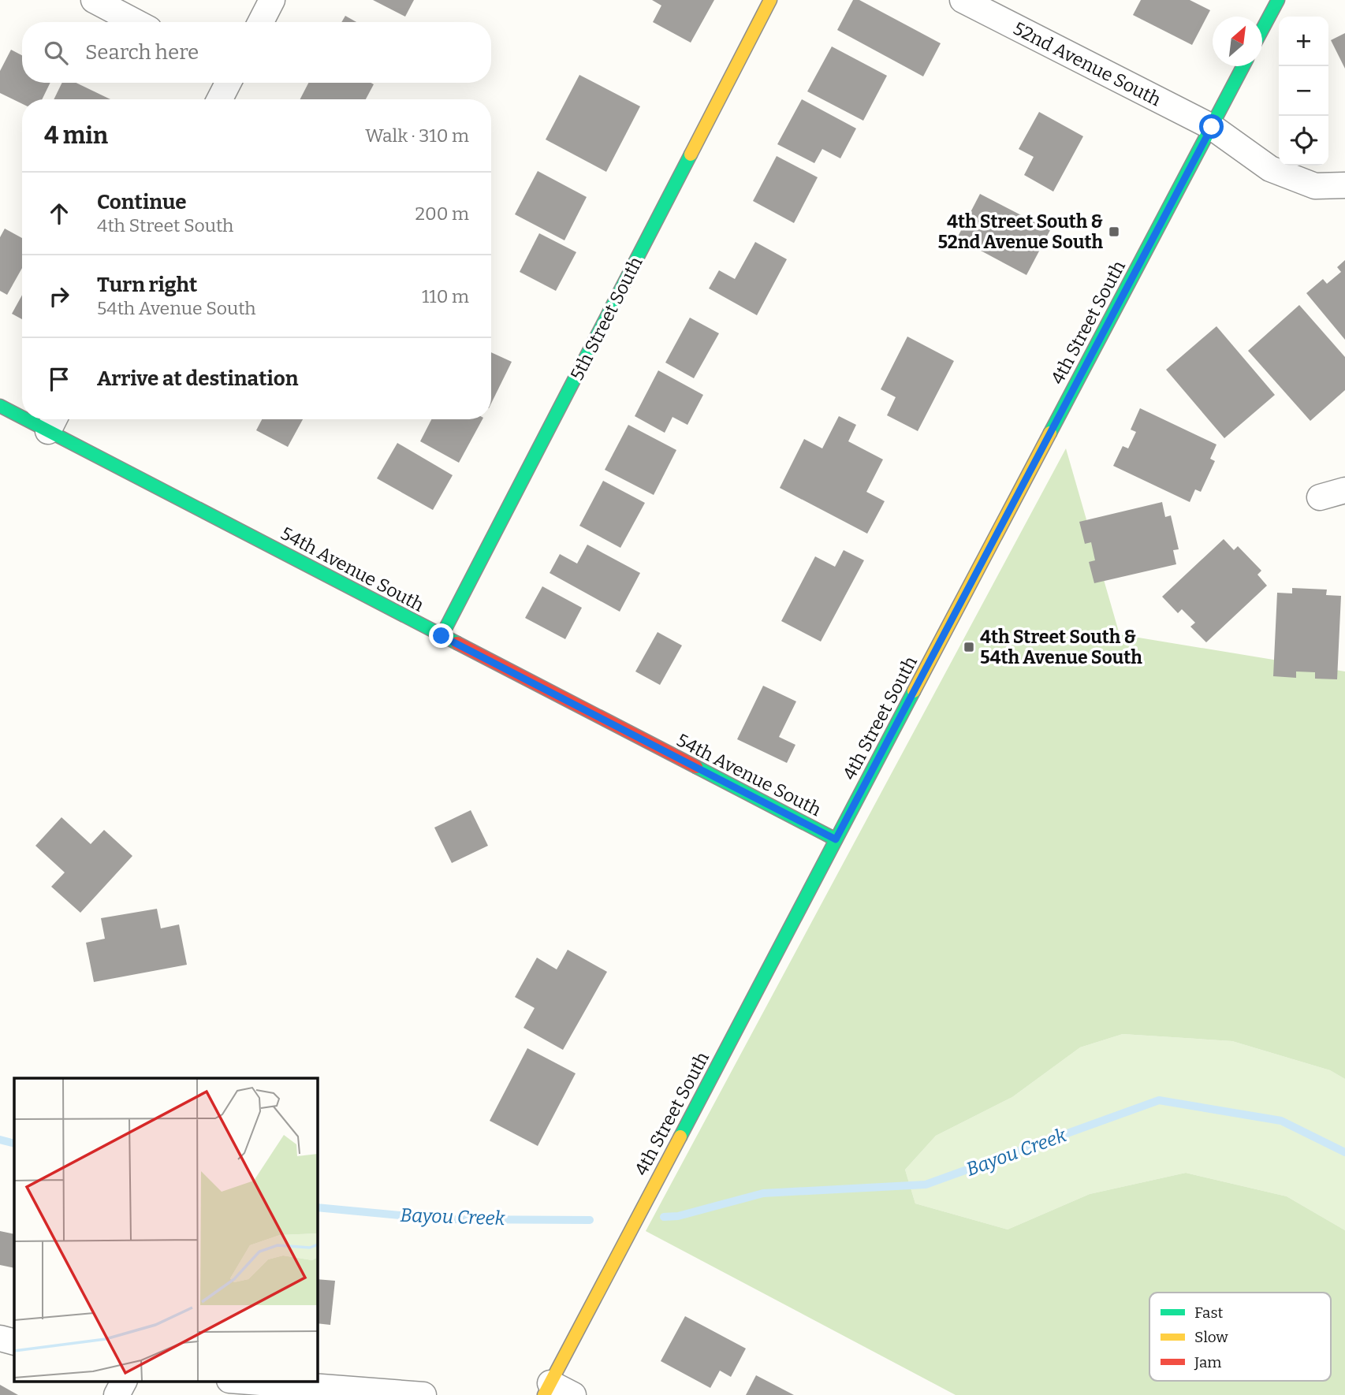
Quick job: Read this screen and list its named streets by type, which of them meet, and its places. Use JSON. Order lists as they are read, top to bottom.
{
  "streets": {
    "street": [
      "52nd Avenue South",
      "5th Street South",
      "4th Street South",
      "54th Avenue South"
    ]
  },
  "crossings": [
    ["52nd Avenue South", "4th Street South"],
    ["5th Street South", "54th Avenue South"],
    ["4th Street South", "54th Avenue South"]
  ],
  "water": ["Bayou Creek"],
  "places": {
    "transit": ["4th Street South & 52nd Avenue South", "4th Street South & 54th Avenue South"]
  },
  "legend": ["Fast", "Slow", "Jam"],
  "north": "top right",
  "page": {
    "map_buttons": ["+", "−"],
    "search": "Search here",
    "heading": ["4 min", "Walk · 310 m"],
    "list": [
      ["Continue", "4th Street South", "200 m"],
      ["Turn right", "54th Avenue South", "110 m"],
      "Arrive at destination"
    ]
  }
}
